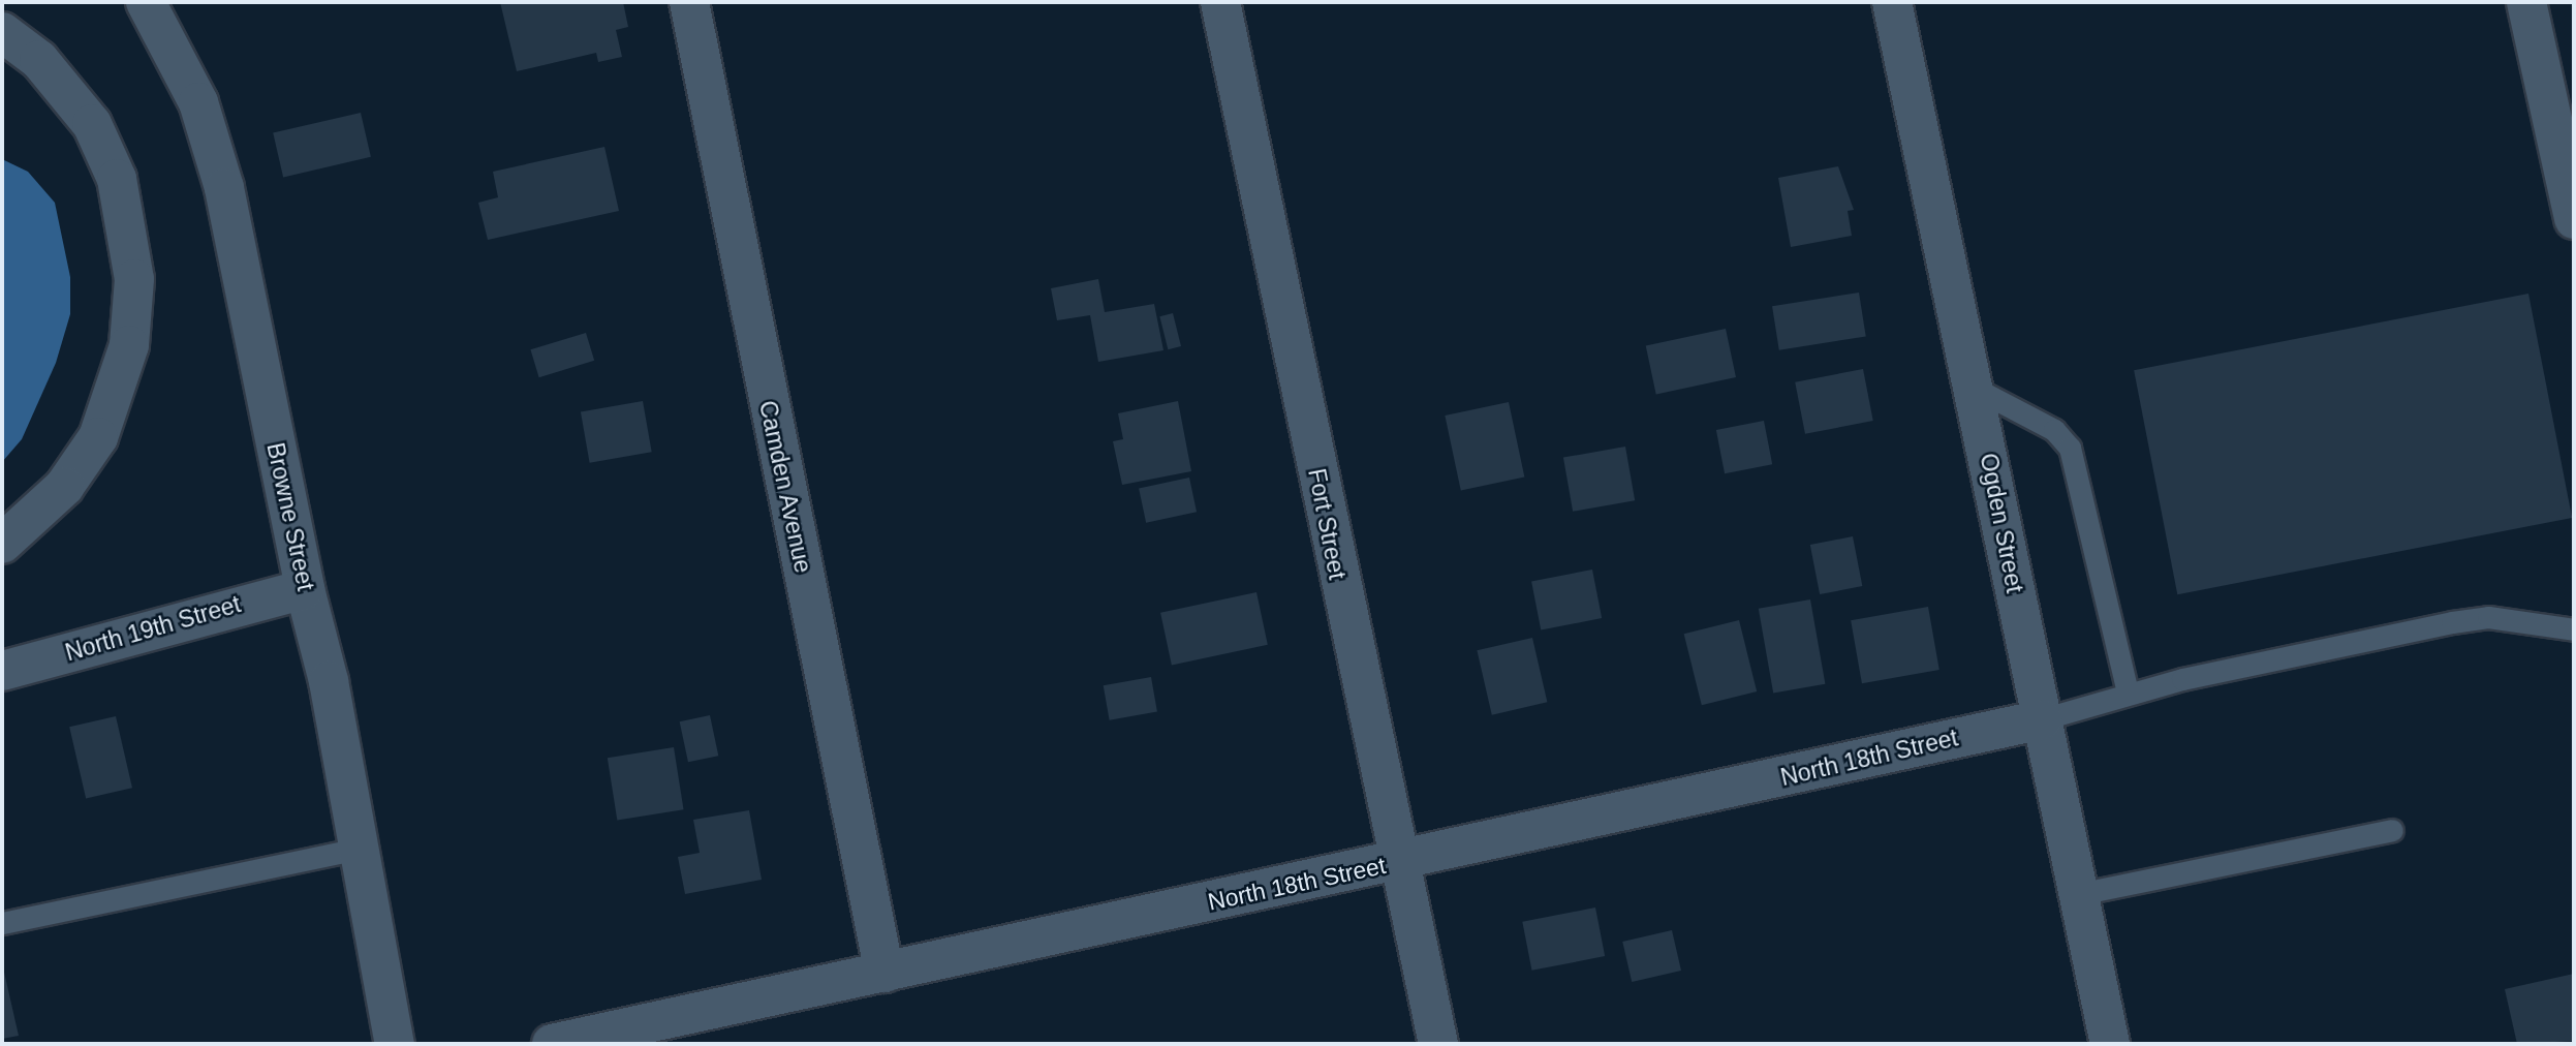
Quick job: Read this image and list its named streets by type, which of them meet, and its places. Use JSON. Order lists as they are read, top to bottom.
{
  "streets": {
    "street": [
      "Camden Avenue",
      "Browne Street",
      "Ogden Street",
      "Fort Street",
      "North 19th Street",
      "North 18th Street"
    ]
  },
  "crossings": [
    ["Camden Avenue", "North 18th Street"],
    ["Browne Street", "North 19th Street"],
    ["Ogden Street", "North 18th Street"],
    ["Fort Street", "North 18th Street"]
  ]
}
